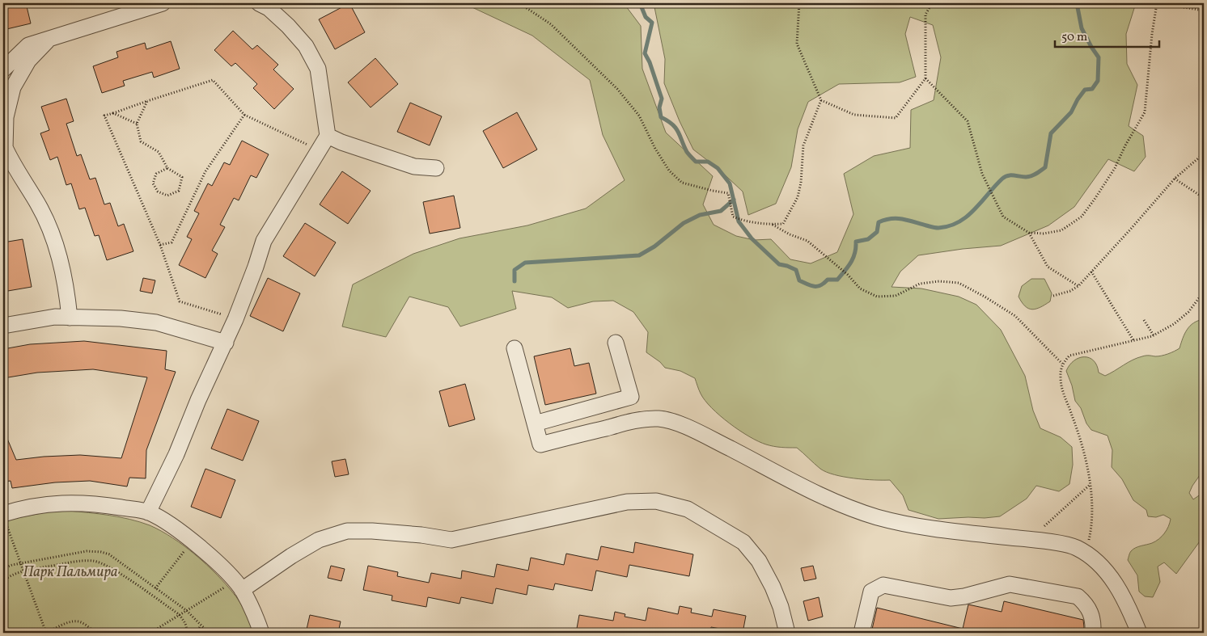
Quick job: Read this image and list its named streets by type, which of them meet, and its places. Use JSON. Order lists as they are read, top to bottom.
{
  "parks": ["Парк Пальмира"],
  "scale_bar": "50 m"
}
